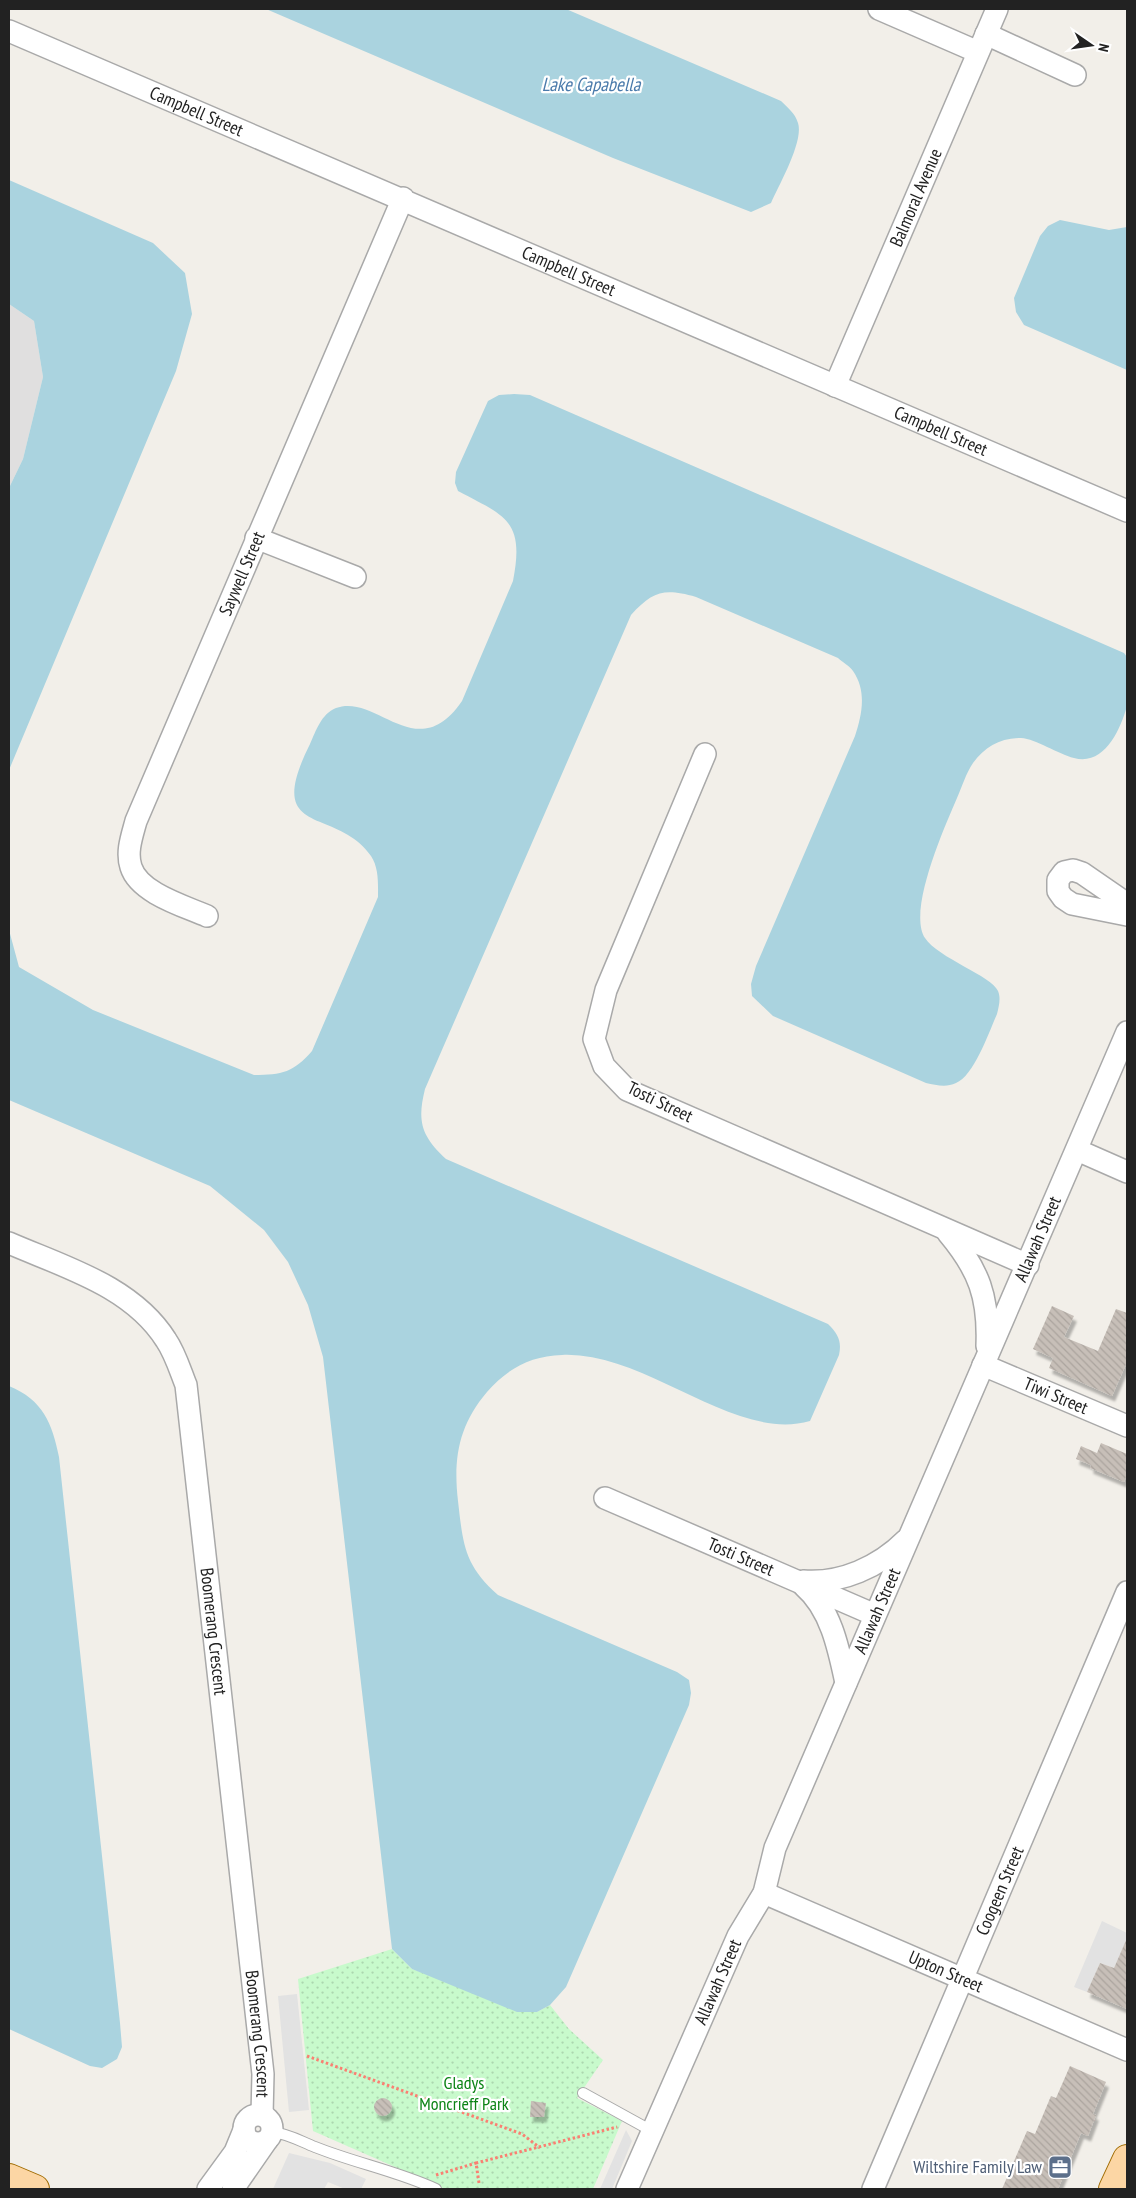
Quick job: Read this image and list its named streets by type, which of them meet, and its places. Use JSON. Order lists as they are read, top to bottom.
{
  "streets": {
    "street": [
      "Campbell Street",
      "Balmoral Avenue",
      "Saywell Street",
      "Tosti Street",
      "Allawah Street",
      "Tiwi Street",
      "Boomerang Crescent",
      "Coogeen Street",
      "Upton Street"
    ]
  },
  "crossings": [
    ["Campbell Street", "Balmoral Avenue"],
    ["Campbell Street", "Saywell Street"],
    ["Tosti Street", "Allawah Street"],
    ["Allawah Street", "Tiwi Street"],
    ["Allawah Street", "Upton Street"],
    ["Coogeen Street", "Upton Street"]
  ],
  "water": ["Lake Capabella"],
  "parks": ["Gladys Moncrieff Park"],
  "places": {
    "office": ["Wiltshire Family Law"]
  },
  "north": "right"
}
